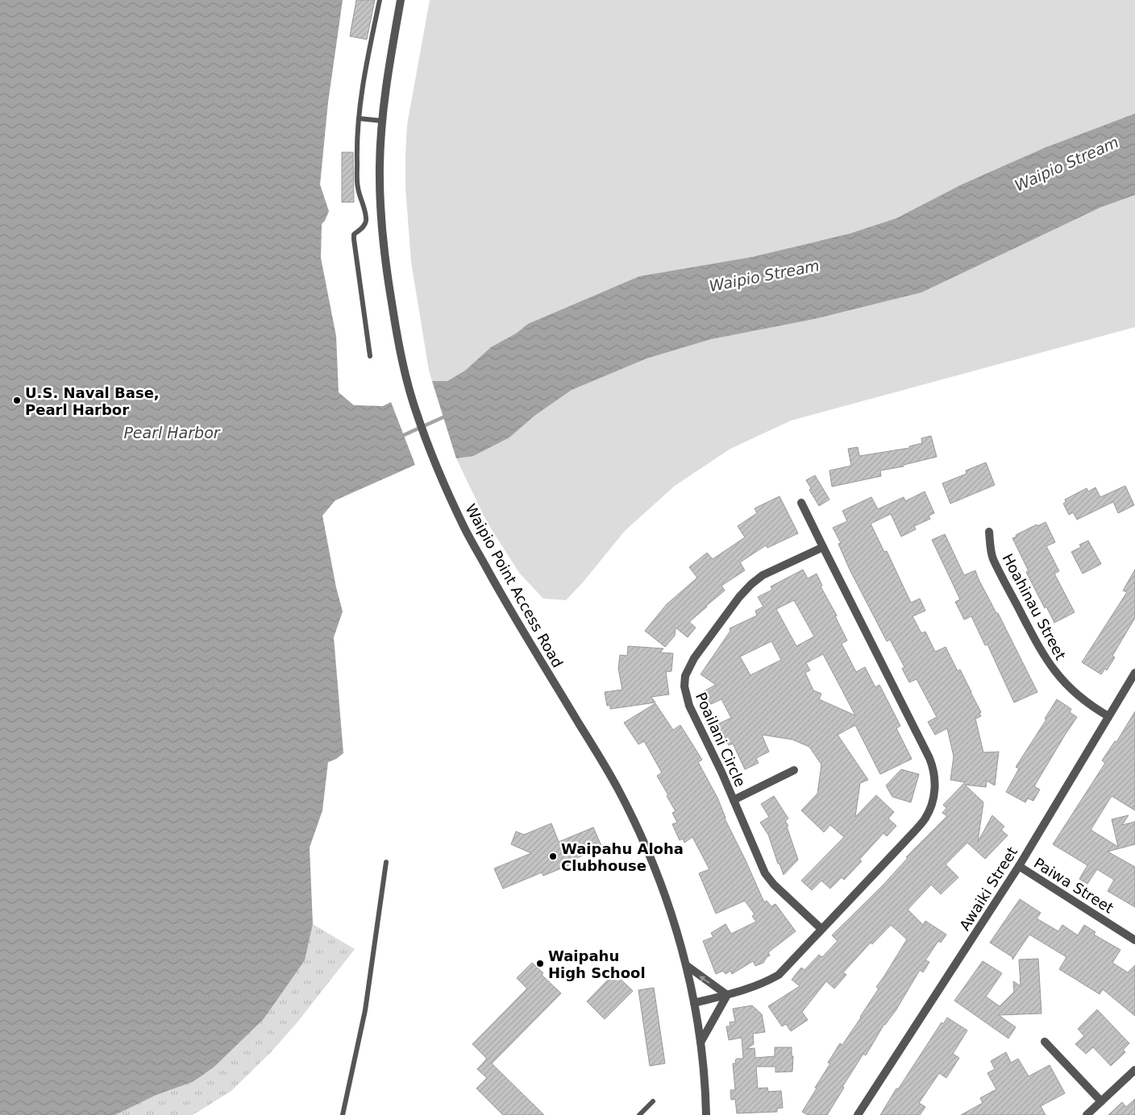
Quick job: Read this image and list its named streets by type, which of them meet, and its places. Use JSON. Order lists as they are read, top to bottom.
{
  "streets": {
    "street": [
      "Waipio Point Access Road",
      "Hoahinau Street",
      "Poailani Circle",
      "Paiwa Street",
      "Awaiki Street"
    ]
  },
  "crossings": [
    ["Hoahinau Street", "Awaiki Street"],
    ["Paiwa Street", "Awaiki Street"]
  ],
  "water": ["Waipio Stream", "Pearl Harbor"],
  "places": ["U.S. Naval Base, Pearl Harbor", "Waipahu Aloha Clubhouse", "Waipahu High School"]
}
